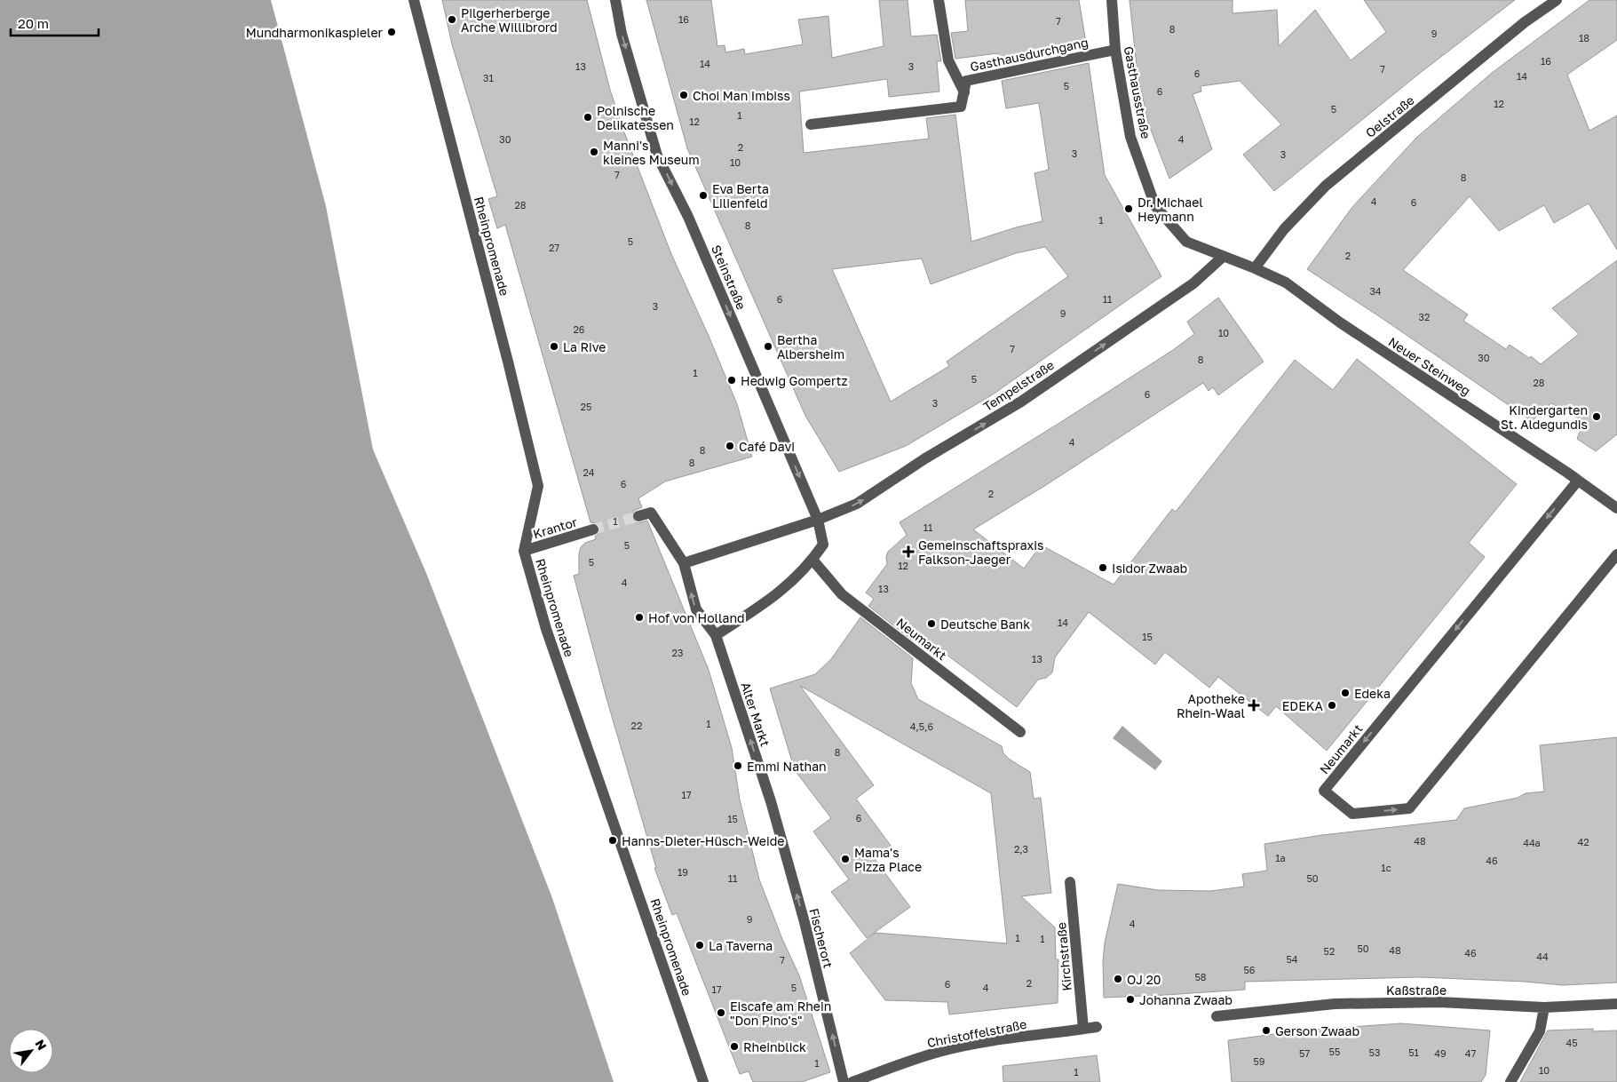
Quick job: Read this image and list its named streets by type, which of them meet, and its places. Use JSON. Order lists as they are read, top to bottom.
{
  "streets": {
    "street": [
      "Gasthausdurchgang",
      "Gasthausstraße",
      "Oelstraße",
      "Rheinpromenade",
      "Steinstraße",
      "Neuer Steinweg",
      "Tempelstraße",
      "Krantor",
      "Neumarkt",
      "Alter Markt",
      "Fischerort",
      "Kirchstraße",
      "Kaßstraße",
      "Christoffelstraße"
    ]
  },
  "crossings": [
    ["Gasthausdurchgang", "Gasthausstraße"],
    ["Gasthausstraße", "Neuer Steinweg"],
    ["Gasthausstraße", "Tempelstraße"],
    ["Oelstraße", "Neuer Steinweg"],
    ["Rheinpromenade", "Krantor"],
    ["Steinstraße", "Tempelstraße"],
    ["Steinstraße", "Neumarkt"],
    ["Neuer Steinweg", "Tempelstraße"],
    ["Neuer Steinweg", "Neumarkt"],
    ["Alter Markt", "Fischerort"],
    ["Kirchstraße", "Christoffelstraße"]
  ],
  "one_way": [
    "Steinstraße",
    "Tempelstraße",
    "Alter Markt",
    "Fischerort"
  ],
  "places": {
    "other": [
      "Pilgerherberge Arche Willibrord",
      "Mundharmonikaspieler",
      "Choi Man Imbiss",
      "Polnische Delikatessen",
      "Manni's kleines Museum",
      "Eva Berta Lilienfeld",
      "Dr. Michael Heymann",
      "La Rive",
      "Bertha Albersheim",
      "Hedwig Gompertz",
      "Kindergarten St. Aldegundis",
      "Café Davi",
      "Isidor Zwaab",
      "Hof von Holland",
      "Deutsche Bank",
      "Edeka",
      "EDEKA",
      "Emmi Nathan",
      "Hanns-Dieter-Hüsch-Weide",
      "Mama's Pizza Place",
      "La Taverna",
      "OJ 20",
      "Johanna Zwaab",
      "Eiscafe am Rhein \"Don Pino's\"",
      "Gerson Zwaab",
      "Rheinblick"
    ],
    "health": ["Gemeinschaftspraxis Falkson-Jaeger", "Apotheke Rhein-Waal"]
  },
  "house_numbers": [
    "16",
    "7",
    "8",
    "9",
    "18",
    "16",
    "14",
    "13",
    "3",
    "7",
    "6",
    "14",
    "31",
    "5",
    "6",
    "12",
    "5",
    "1",
    "12",
    "30",
    "4",
    "2",
    "3",
    "3",
    "10",
    "7",
    "8",
    "4",
    "6",
    "28",
    "1",
    "8",
    "5",
    "27",
    "2",
    "34",
    "6",
    "11",
    "3",
    "9",
    "32",
    "26",
    "10",
    "7",
    "30",
    "8",
    "1",
    "5",
    "28",
    "6",
    "3",
    "25",
    "4",
    "8",
    "8",
    "24",
    "6",
    "2",
    "1",
    "11",
    "5",
    "5",
    "12",
    "4",
    "13",
    "14",
    "15",
    "23",
    "13",
    "1",
    "22",
    "4,5,6",
    "8",
    "17",
    "6",
    "15",
    "48",
    "42",
    "44a",
    "2,3",
    "1a",
    "46",
    "1c",
    "19",
    "11",
    "50",
    "9",
    "4",
    "1",
    "1",
    "50",
    "48",
    "52",
    "46",
    "44",
    "54",
    "7",
    "56",
    "58",
    "2",
    "6",
    "5",
    "4",
    "17",
    "45",
    "55",
    "53",
    "51",
    "57",
    "49",
    "47",
    "59",
    "1",
    "10",
    "1"
  ],
  "scale_bar": "20 m",
  "north": "top right"
}
